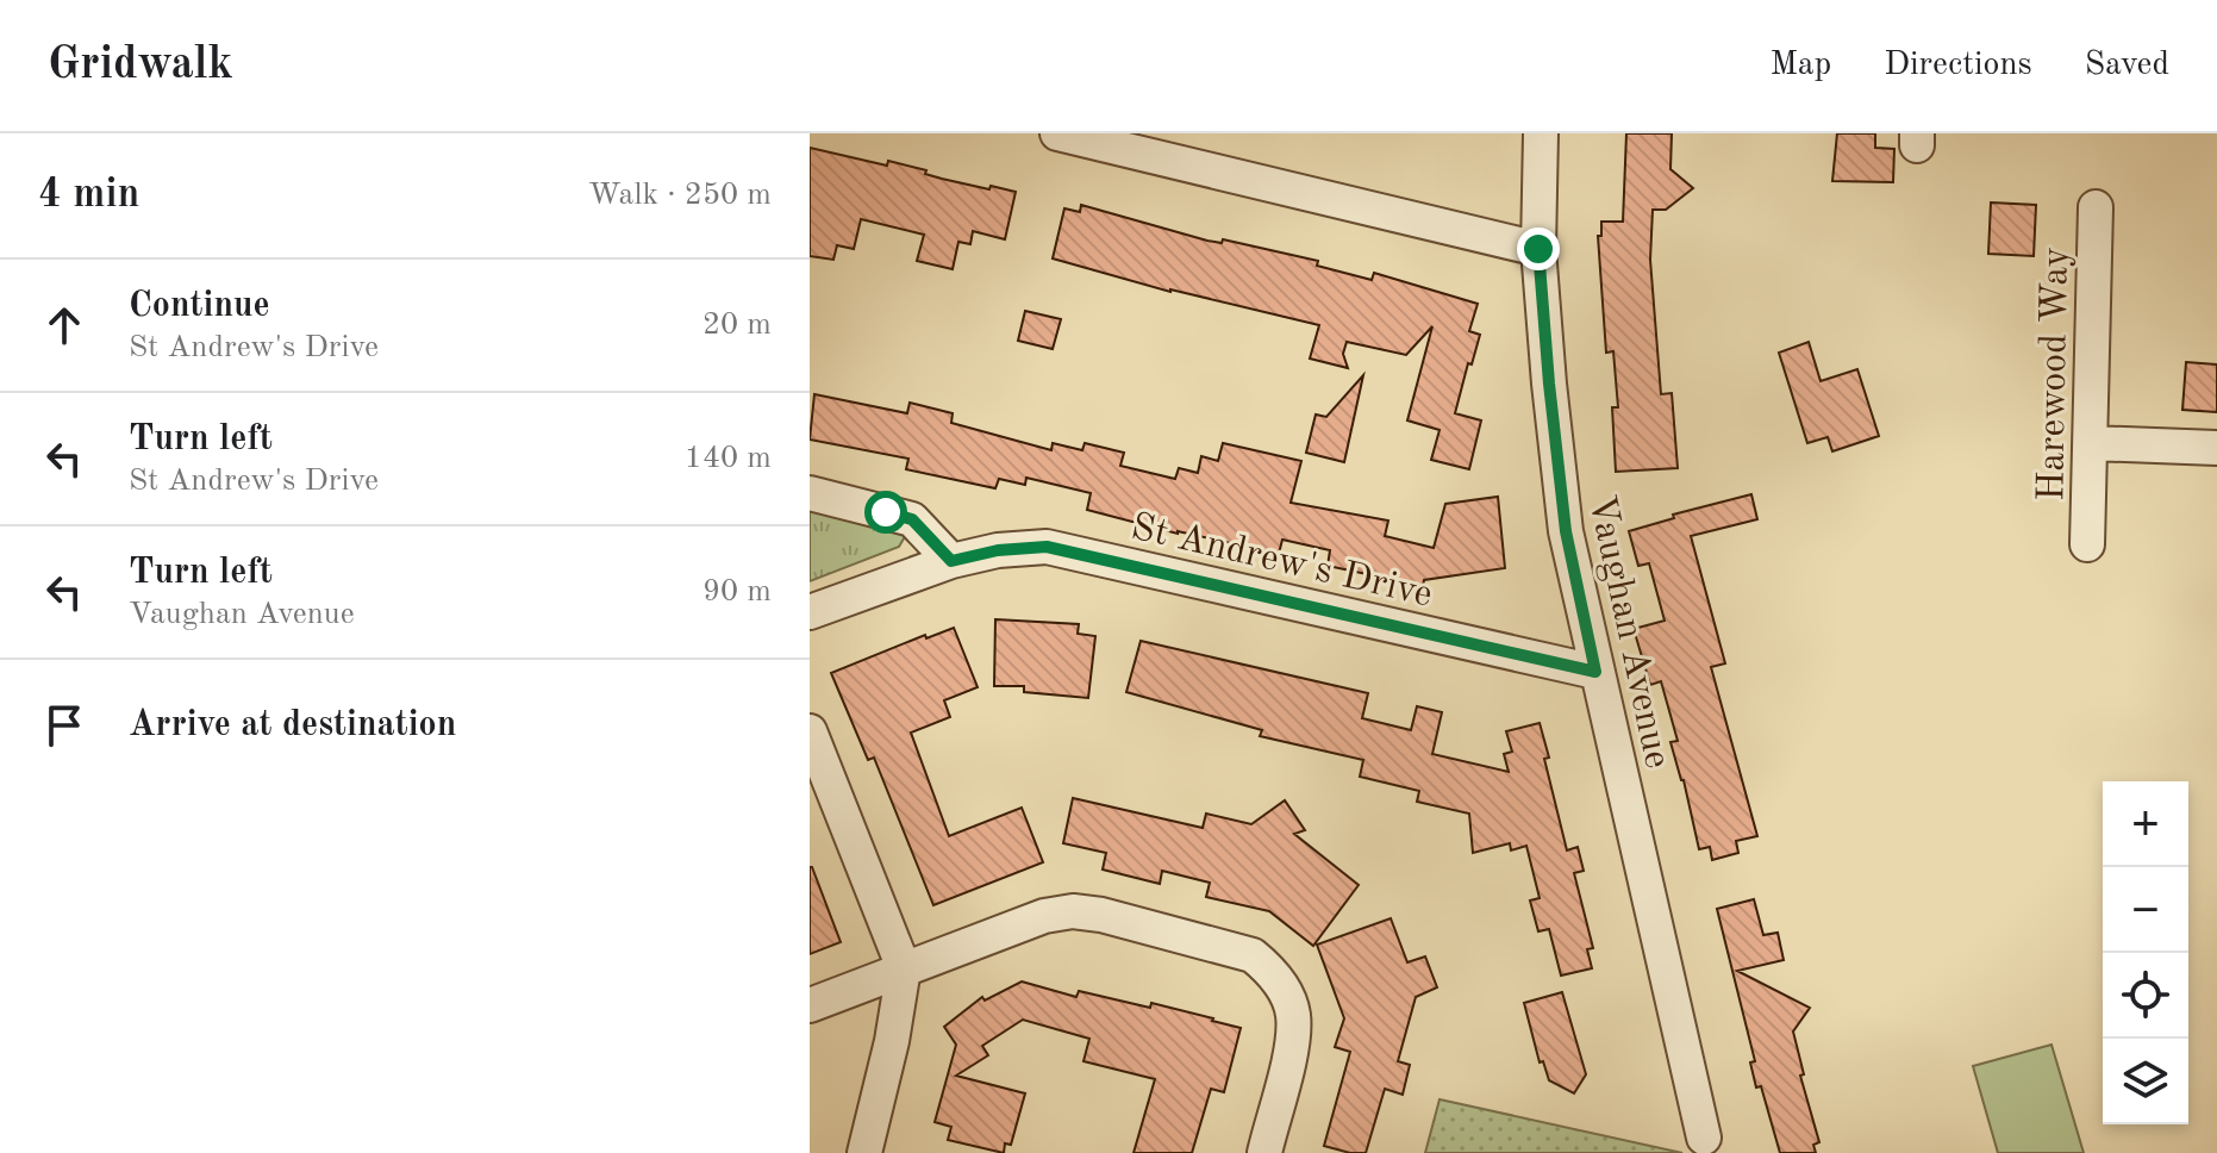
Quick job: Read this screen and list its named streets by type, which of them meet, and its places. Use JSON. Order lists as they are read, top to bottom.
{
  "streets": {
    "street": ["Harewood Way", "St Andrew's Drive", "Vaughan Avenue"]
  },
  "crossings": [
    ["St Andrew's Drive", "Vaughan Avenue"]
  ],
  "page": {
    "header": "Gridwalk",
    "nav": ["Map", "Directions", "Saved"],
    "heading": ["4 min", "Walk · 250 m"],
    "list": [
      ["Continue", "St Andrew's Drive", "20 m"],
      ["Turn left", "St Andrew's Drive", "140 m"],
      ["Turn left", "Vaughan Avenue", "90 m"],
      "Arrive at destination"
    ],
    "map_buttons": ["+", "−"]
  }
}
